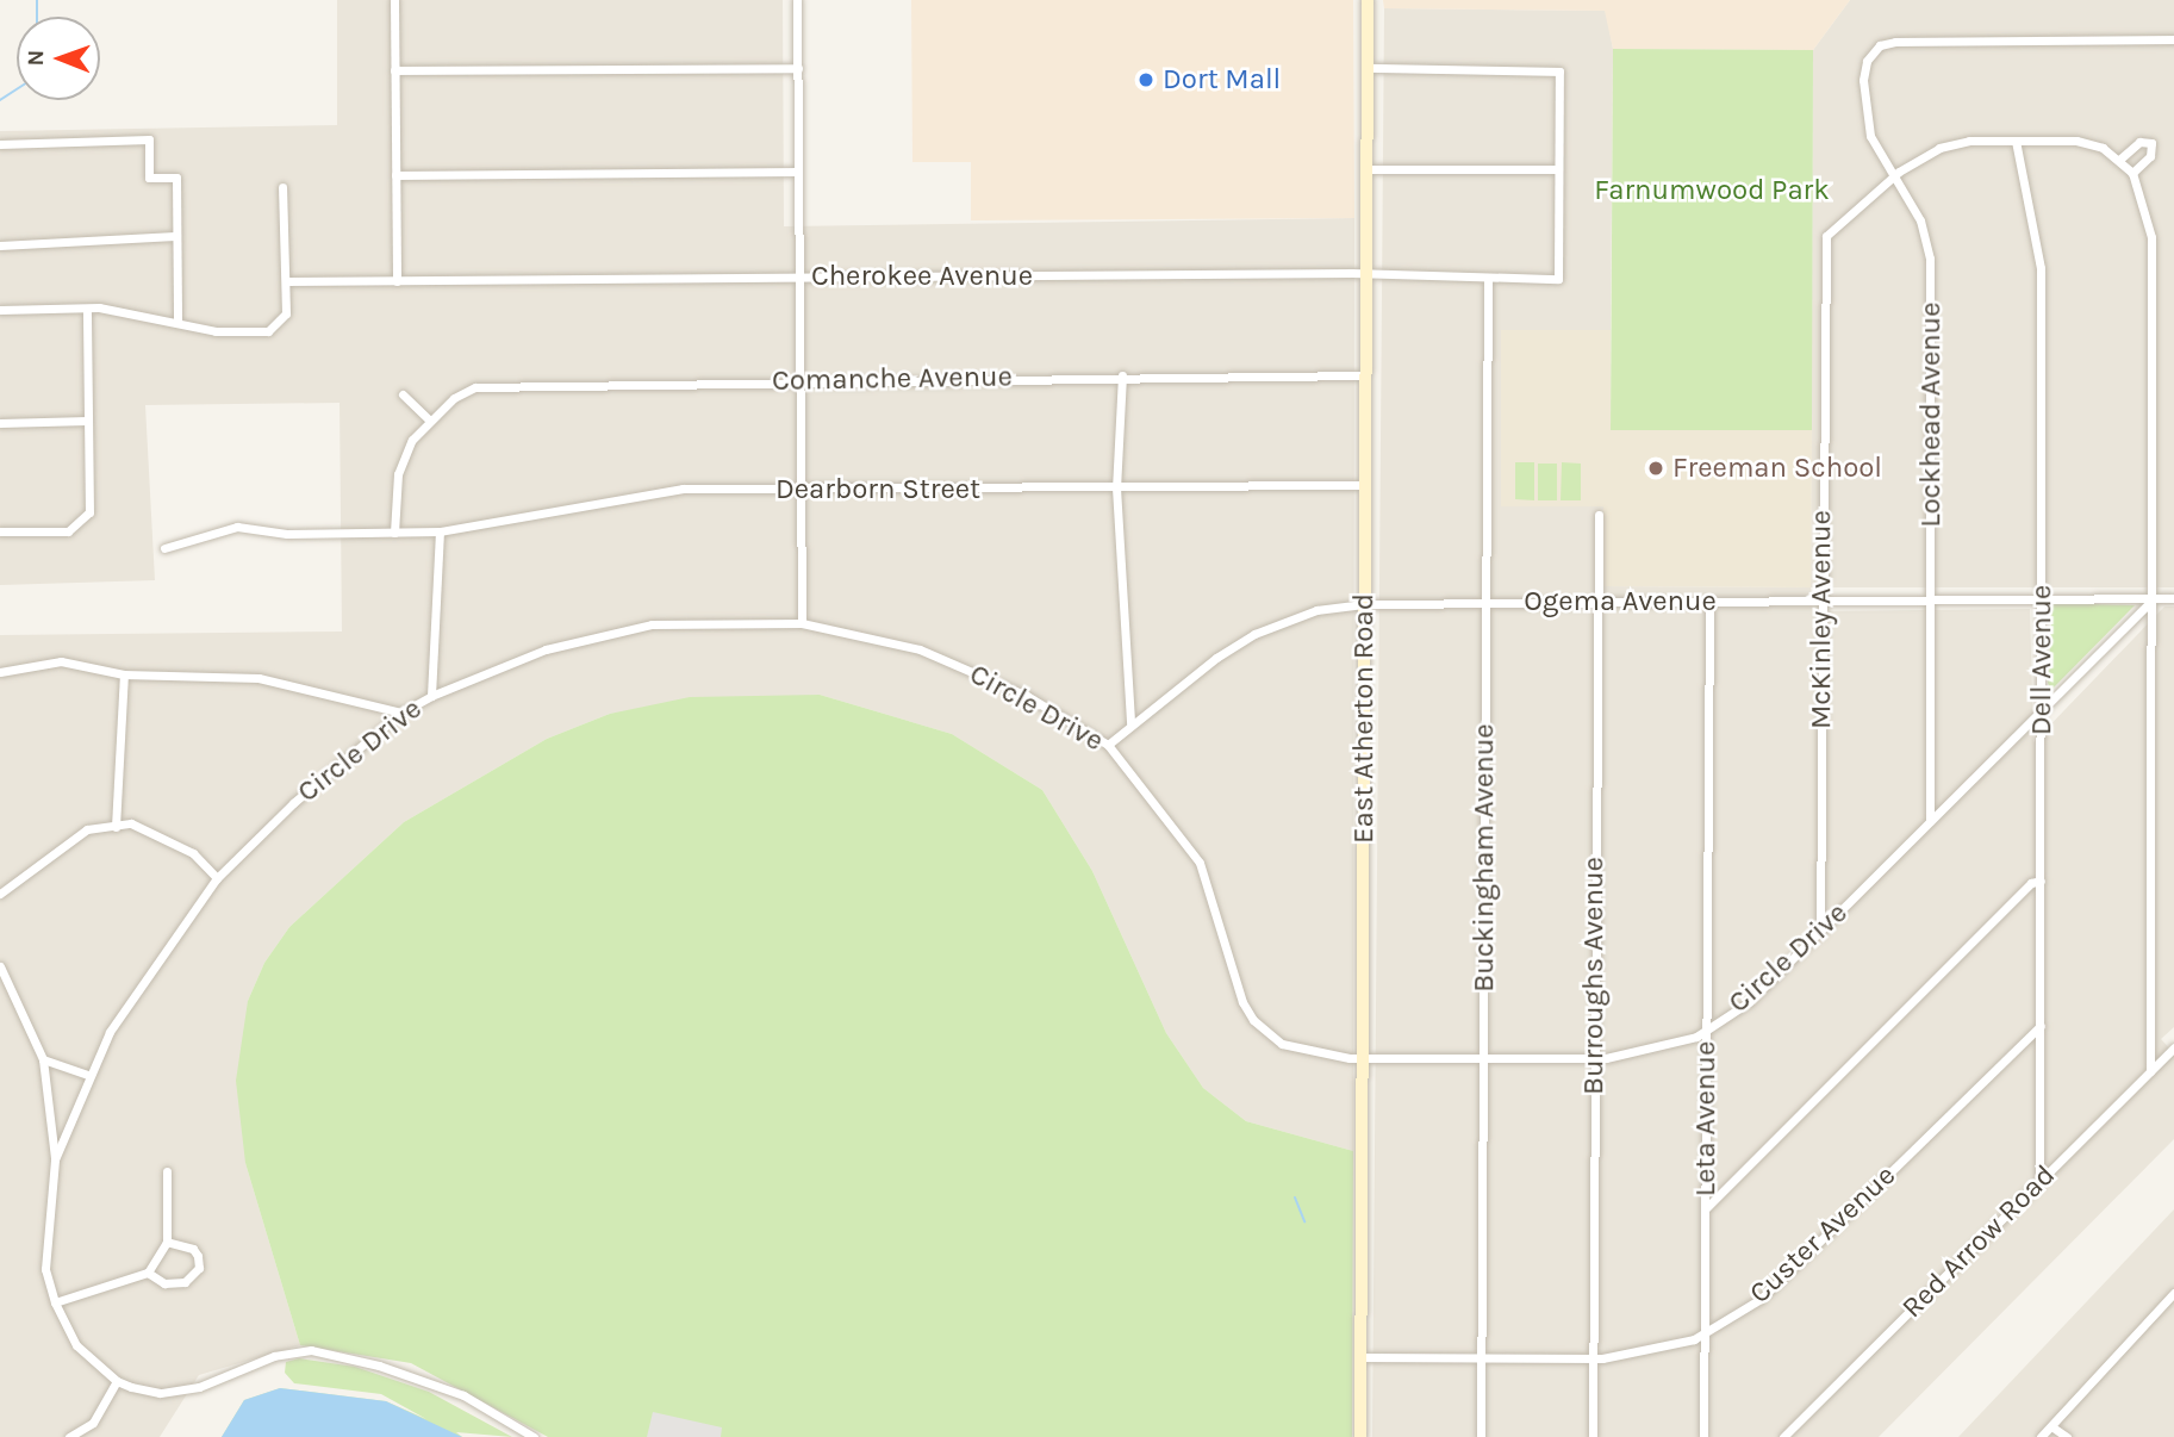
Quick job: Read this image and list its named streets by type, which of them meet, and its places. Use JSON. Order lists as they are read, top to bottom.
{
  "streets": {
    "street": [
      "Cherokee Avenue",
      "Comanche Avenue",
      "Lockhead Avenue",
      "Dearborn Street",
      "Ogema Avenue",
      "McKinley Avenue",
      "Dell Avenue",
      "Circle Drive",
      "East Atherton Road",
      "Buckingham Avenue",
      "Burroughs Avenue",
      "Leta Avenue",
      "Custer Avenue",
      "Red Arrow Road"
    ]
  },
  "crossings": [
    ["Cherokee Avenue", "East Atherton Road"],
    ["Cherokee Avenue", "Buckingham Avenue"],
    ["Comanche Avenue", "Dearborn Street"],
    ["Comanche Avenue", "East Atherton Road"],
    ["Lockhead Avenue", "Ogema Avenue"],
    ["Lockhead Avenue", "McKinley Avenue"],
    ["Lockhead Avenue", "Circle Drive"],
    ["Dearborn Street", "East Atherton Road"],
    ["Ogema Avenue", "McKinley Avenue"],
    ["Ogema Avenue", "Dell Avenue"],
    ["Ogema Avenue", "Circle Drive"],
    ["Ogema Avenue", "East Atherton Road"],
    ["Ogema Avenue", "Buckingham Avenue"],
    ["Ogema Avenue", "Burroughs Avenue"],
    ["Ogema Avenue", "Leta Avenue"],
    ["McKinley Avenue", "Circle Drive"],
    ["Dell Avenue", "Circle Drive"],
    ["Dell Avenue", "Custer Avenue"],
    ["Dell Avenue", "Red Arrow Road"],
    ["Circle Drive", "East Atherton Road"],
    ["Circle Drive", "Buckingham Avenue"],
    ["Circle Drive", "Burroughs Avenue"],
    ["Circle Drive", "Leta Avenue"],
    ["East Atherton Road", "Custer Avenue"],
    ["Buckingham Avenue", "Custer Avenue"],
    ["Burroughs Avenue", "Custer Avenue"],
    ["Leta Avenue", "Custer Avenue"]
  ],
  "parks": ["Farnumwood Park"],
  "places": ["Dort Mall", "Freeman School"],
  "north": "left"
}
